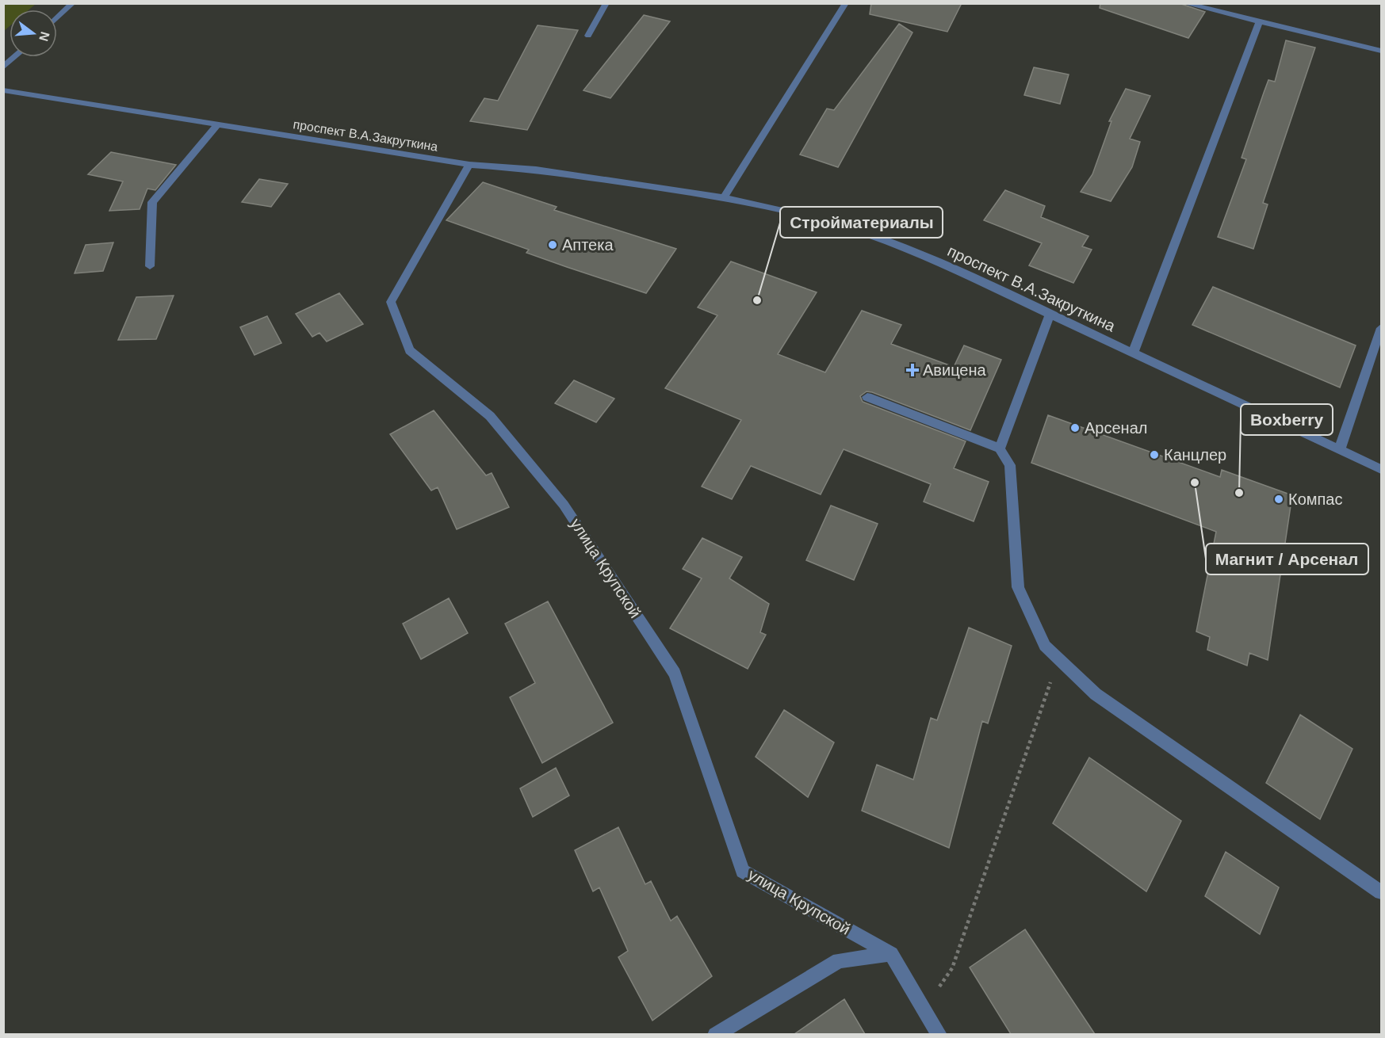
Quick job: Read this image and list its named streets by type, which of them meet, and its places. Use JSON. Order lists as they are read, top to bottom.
{
  "streets": {
    "street": ["проспект В.А.Закруткина", "улица Крупской"]
  },
  "crossings": [
    ["проспект В.А.Закруткина", "улица Крупской"]
  ],
  "places": {
    "other": [
      "Аптека",
      "Стройматериалы",
      "Арсенал",
      "Канцлер",
      "Магнит / Арсенал",
      "Boxberry",
      "Компас"
    ],
    "health": ["Авицена"]
  },
  "north": "right"
}
